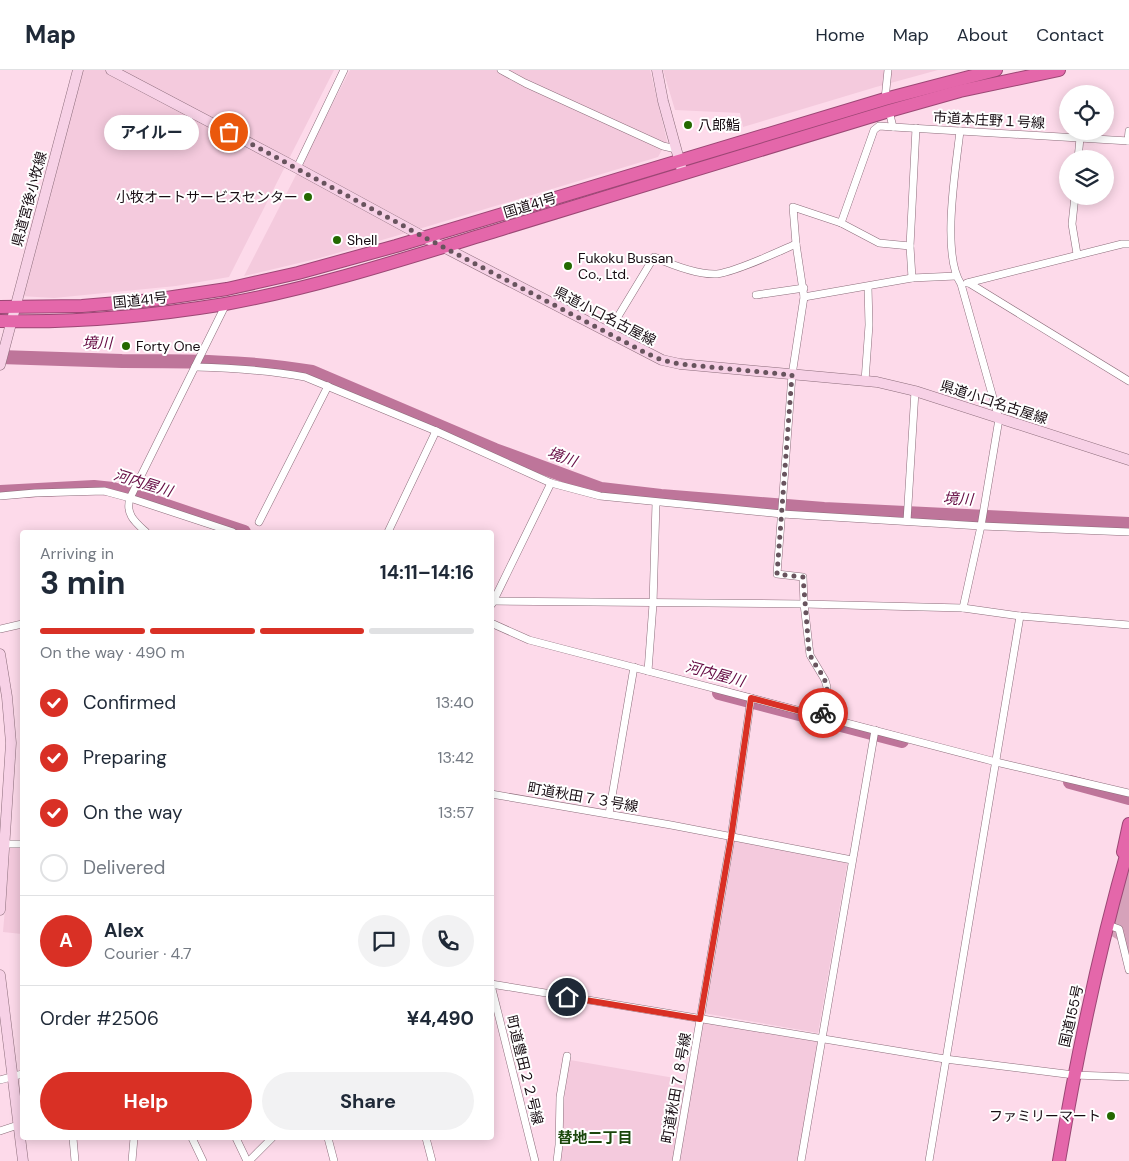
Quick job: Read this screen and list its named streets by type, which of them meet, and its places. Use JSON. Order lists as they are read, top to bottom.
{
  "streets": {
    "highway": ["国道41号", "国道155号"],
    "main road": ["県道宮後小牧線", "県道小口名古屋線"],
    "street": [
      "市道本庄野１号線",
      "町道秋田７３号線",
      "町道豊田２２号線",
      "町道秋田７８号線"
    ]
  },
  "crossings": [
    ["県道宮後小牧線", "国道41号"],
    ["国道41号", "県道小口名古屋線"],
    ["町道秋田７３号線", "町道秋田７８号線"]
  ],
  "districts": ["替地二丁目"],
  "water": ["境川", "河内屋川"],
  "places": [
    "八郎鮨",
    "アイルー",
    "小牧オートサービスセンター",
    "Shell",
    "Fukoku Bussan Co., Ltd.",
    "Forty One",
    "ファミリーマート"
  ],
  "page": {
    "header": "Map",
    "nav": [
      "Home",
      "Map",
      "About",
      "Contact"
    ],
    "bubble": "アイルー",
    "heading": ["3 min", "Arriving in", "14:11–14:16"],
    "panel": [
      "Alex",
      "Courier · 4.7",
      "Order #2506",
      "¥4,490"
    ],
    "bar": "On the way · 490 m",
    "list": [
      ["Confirmed", "13:40"],
      ["Preparing", "13:42"],
      ["On the way", "13:57"],
      "Delivered"
    ],
    "round": "A",
    "buttons": ["Help", "Share"]
  }
}
